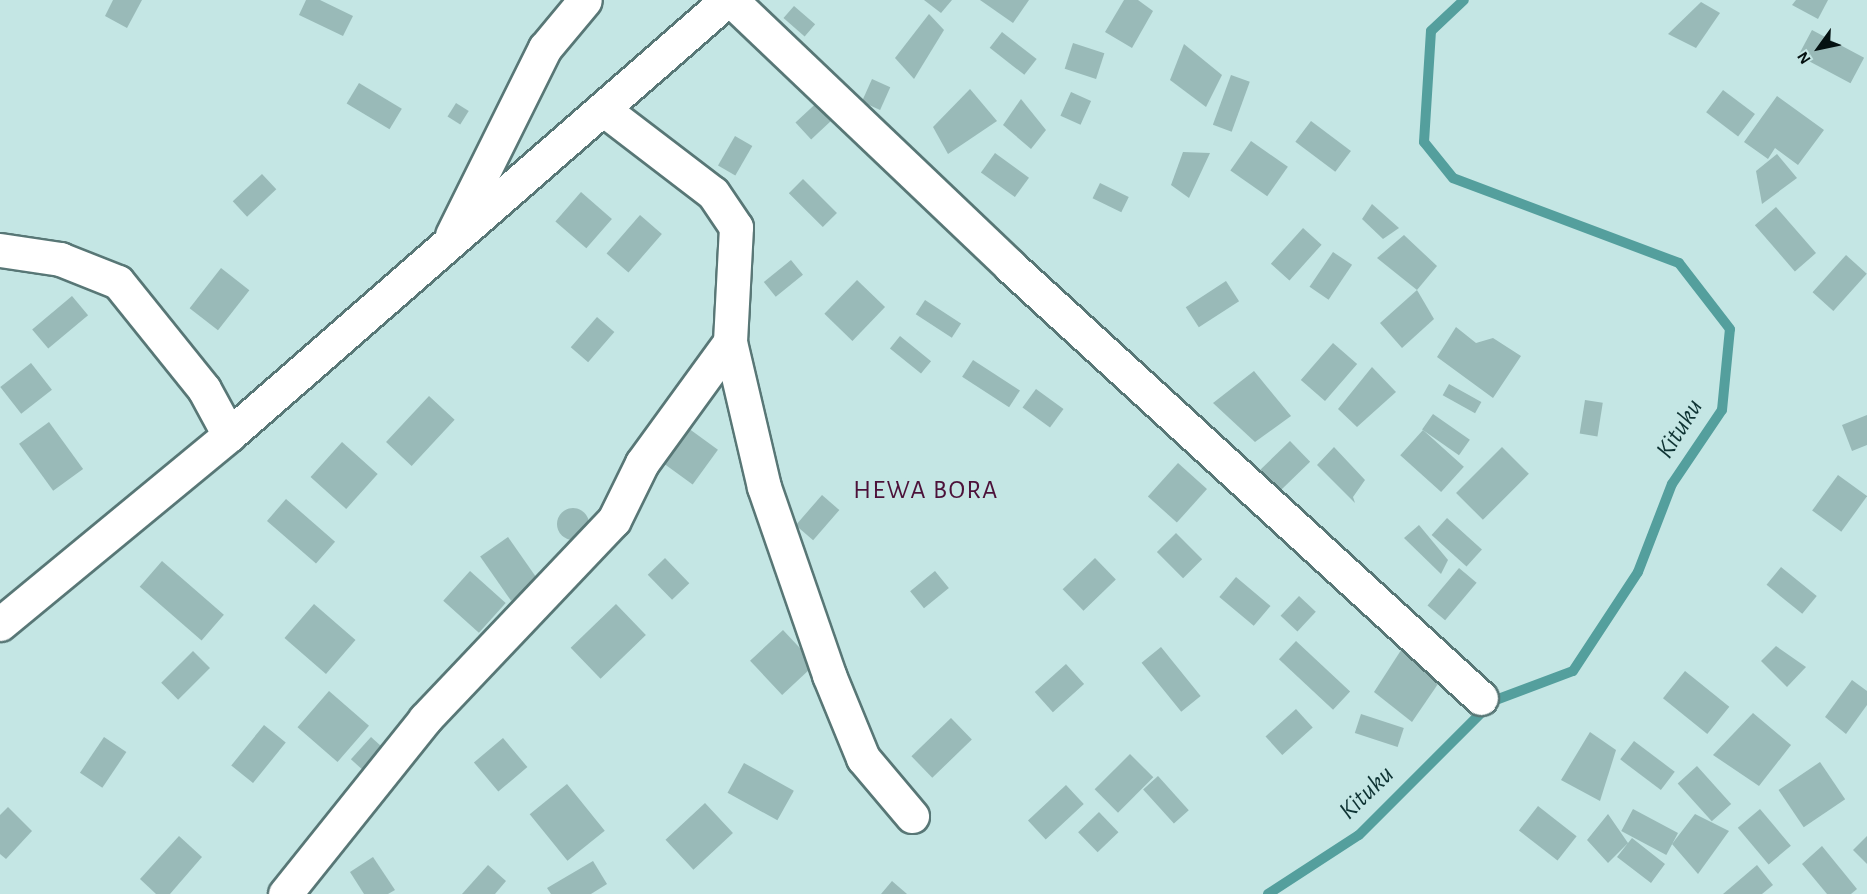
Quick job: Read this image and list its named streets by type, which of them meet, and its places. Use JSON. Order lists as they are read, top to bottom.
{
  "districts": ["HEWA BORA"],
  "water": ["Kituku"],
  "north": "bottom left"
}
